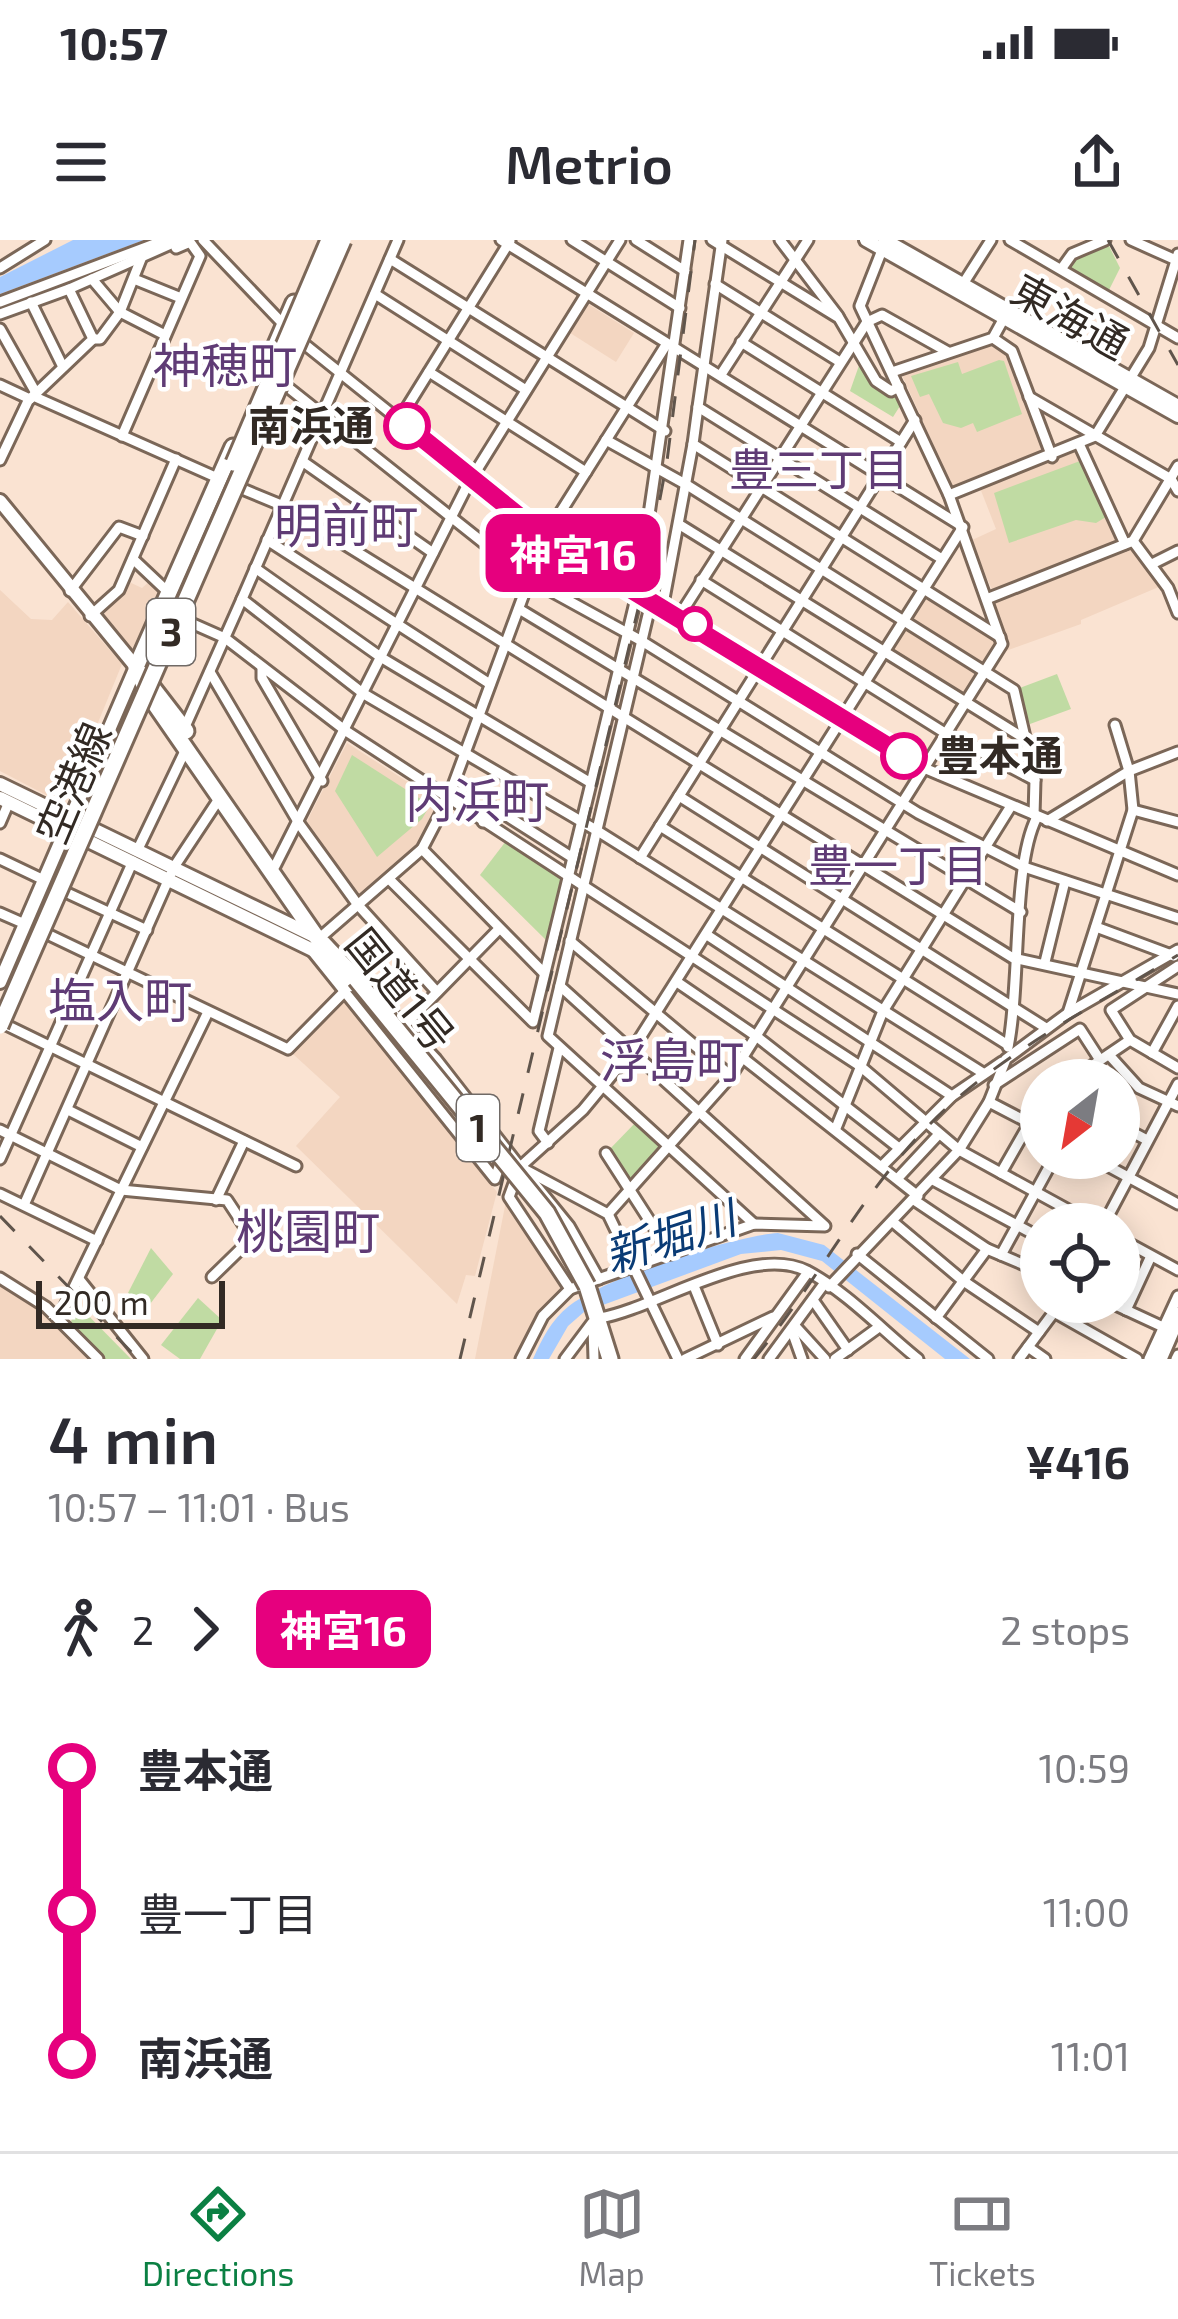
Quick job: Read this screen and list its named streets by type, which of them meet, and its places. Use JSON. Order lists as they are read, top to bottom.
{
  "streets": {
    "highway": ["3", "国道1号", "1"],
    "main road": ["東海通", "空港線"]
  },
  "crossings": [
    ["3", "空港線"],
    ["空港線", "国道1号"]
  ],
  "districts": [
    "神穂町",
    "豊三丁目",
    "明前町",
    "内浜町",
    "豊一丁目",
    "塩入町",
    "浮島町",
    "桃園町"
  ],
  "water": ["新堀川"],
  "places": ["南浜通", "豊本通"],
  "lines": ["bus line 神宮16"],
  "scale_bar": "200 m",
  "north": "bottom left",
  "page": {
    "status": "10:57",
    "header": "Metrio",
    "on_map": "神宮16",
    "scale": "200 m",
    "heading": ["4 min", "10:57 – 11:01 · Bus", "¥416"],
    "legs": ["2", "神宮16", "2 stops"],
    "list": [
      {
        "name": "豊本通",
        "value": "10:59"
      },
      {
        "name": "豊一丁目",
        "value": "11:00"
      },
      {
        "name": "南浜通",
        "value": "11:01"
      }
    ],
    "tabs": ["Directions", "Map", "Tickets"]
  }
}
